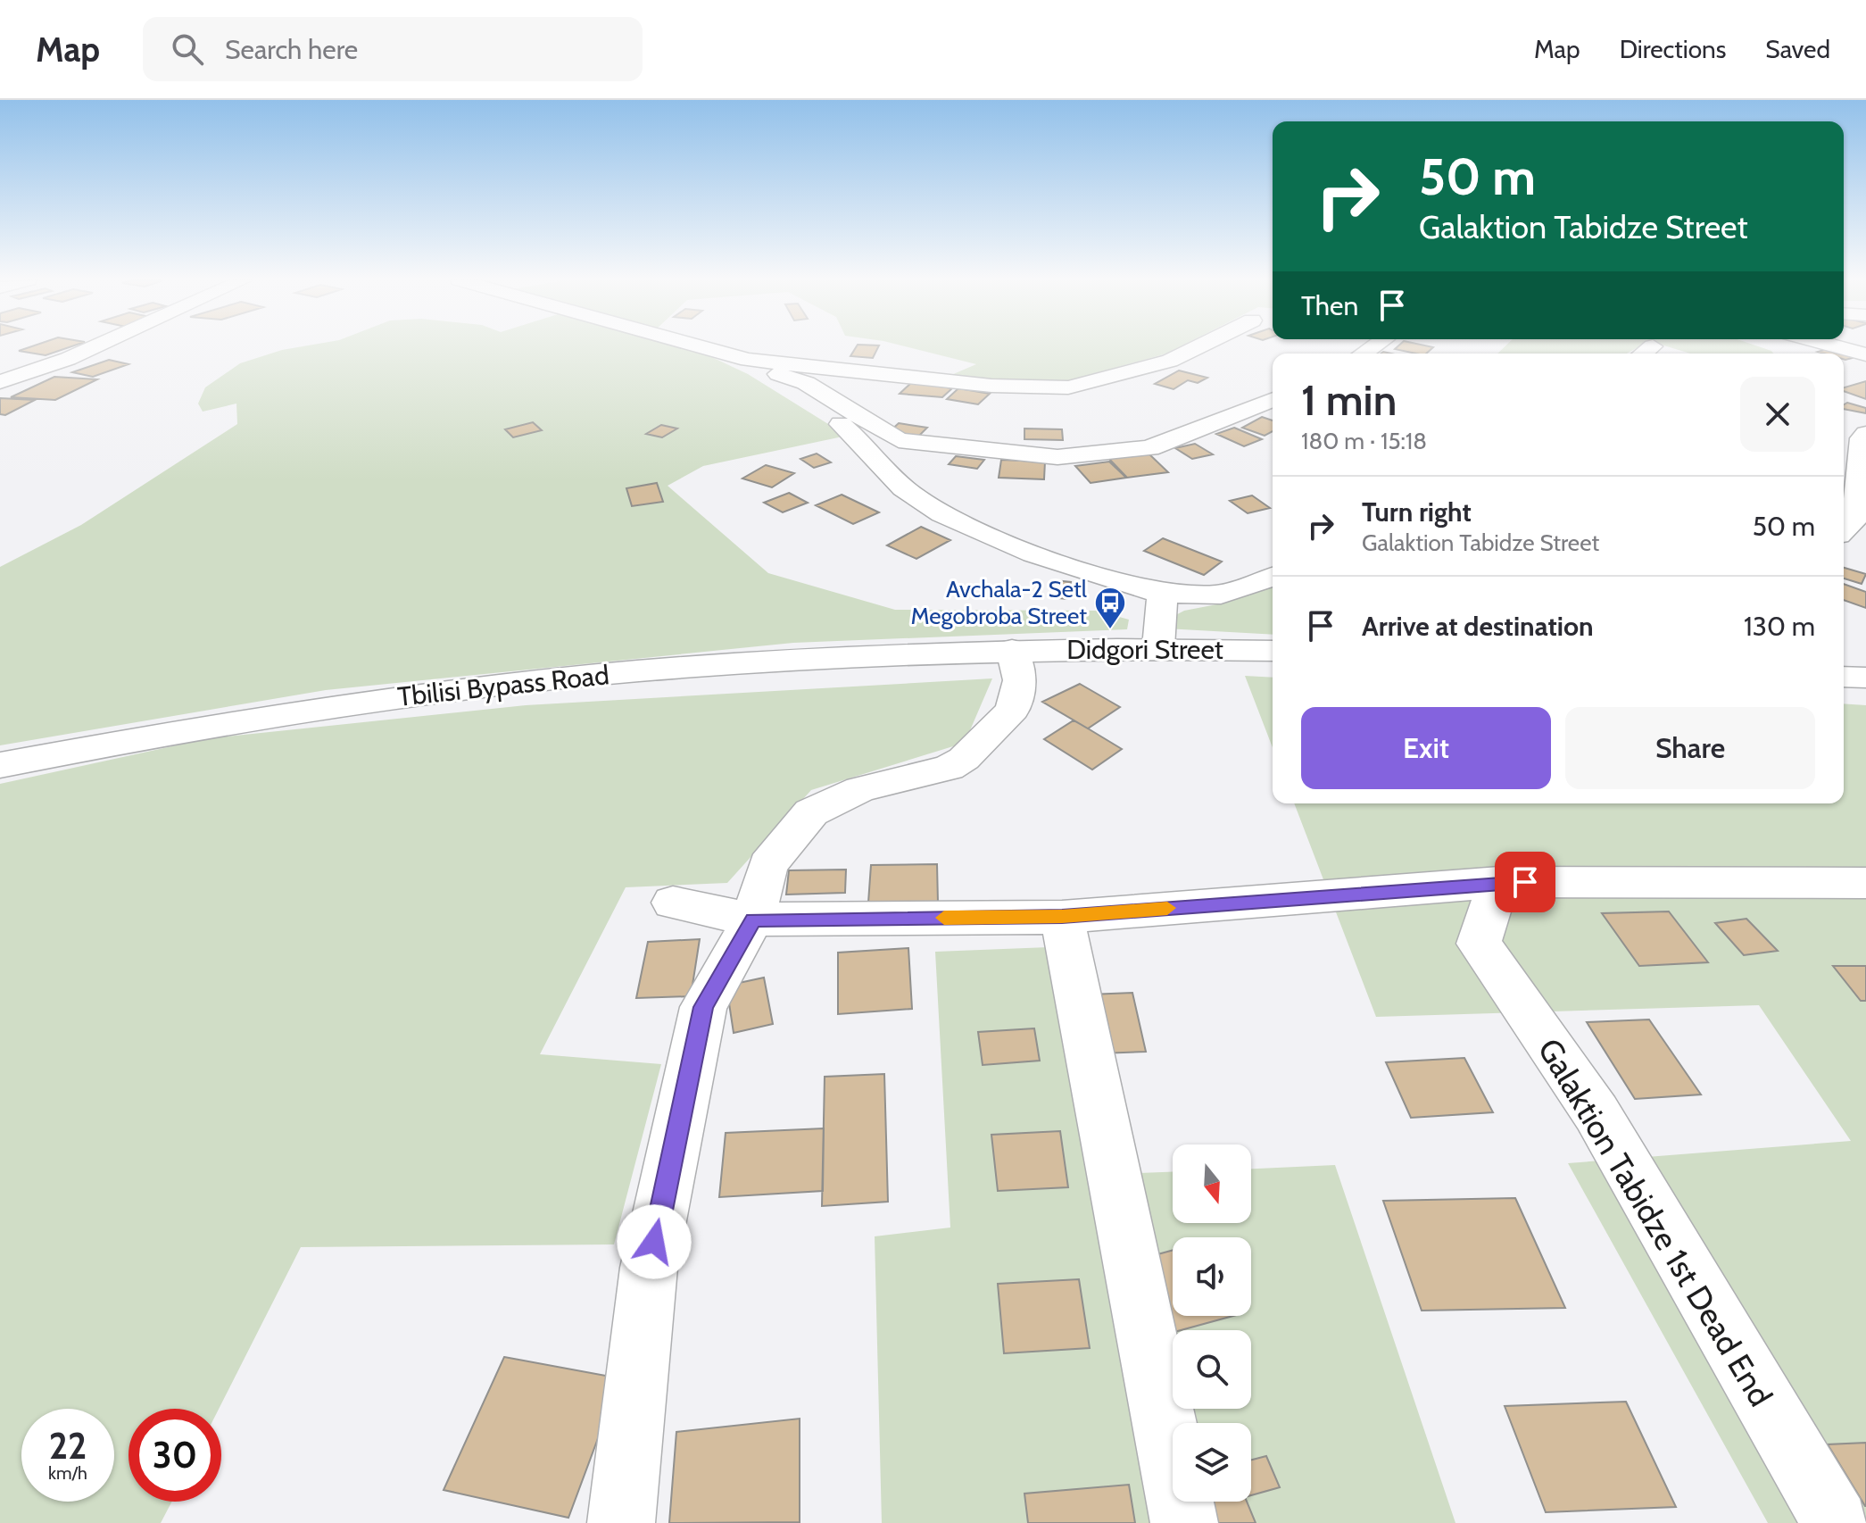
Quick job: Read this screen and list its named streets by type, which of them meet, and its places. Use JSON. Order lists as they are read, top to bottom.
{
  "streets": {
    "main road": ["Didgori Street", "Tbilisi Bypass Road", "Galaktion Tabidze 1st Dead End"]
  },
  "crossings": [
    ["Didgori Street", "Tbilisi Bypass Road"]
  ],
  "places": {
    "bus stop": ["Avchala-2 Setl Megobroba Street"]
  },
  "north": "bottom",
  "page": {
    "header": "Map",
    "search": "Search here",
    "nav": ["Map", "Directions", "Saved"],
    "turn": ["50 m", "Galaktion Tabidze Street"],
    "then": "Then",
    "heading": ["1 min", "180 m · 15:18"],
    "list": [
      {
        "name": "Turn right",
        "note": "Galaktion Tabidze Street",
        "value": "50 m"
      },
      {
        "name": "Arrive at destination",
        "value": "130 m"
      }
    ],
    "buttons": ["Exit", "Share"],
    "speed": "22 km/h",
    "limit": "30"
  }
}
